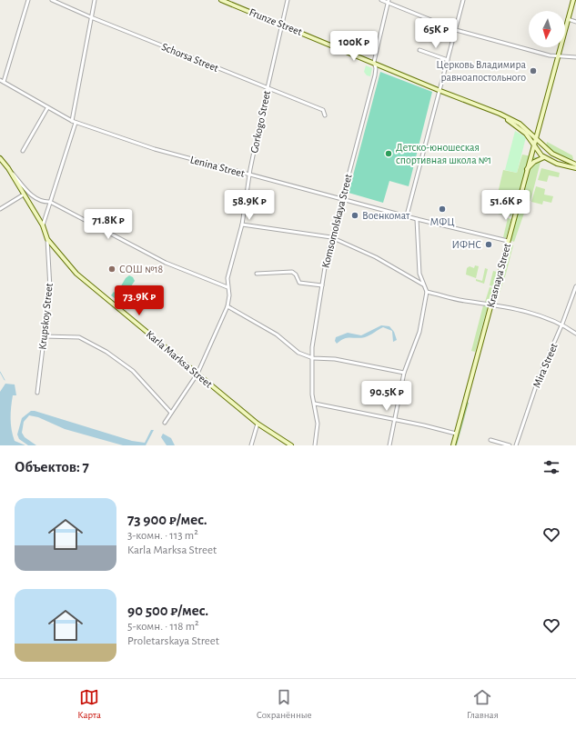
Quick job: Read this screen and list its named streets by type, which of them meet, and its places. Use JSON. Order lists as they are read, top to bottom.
{
  "streets": {
    "main road": ["Frunze Street", "Krasnaya Street", "Karla Marksa Street"],
    "street": [
      "Schorsa Street",
      "Gorkogo Street",
      "Lenina Street",
      "Komsomolskaya Street",
      "Krupskoy Street",
      "Mira Street"
    ]
  },
  "crossings": [
    ["Frunze Street", "Gorkogo Street"],
    ["Frunze Street", "Komsomolskaya Street"],
    ["Frunze Street", "Krasnaya Street"],
    ["Schorsa Street", "Gorkogo Street"],
    ["Gorkogo Street", "Lenina Street"],
    ["Gorkogo Street", "Karla Marksa Street"],
    ["Lenina Street", "Komsomolskaya Street"],
    ["Lenina Street", "Krasnaya Street"],
    ["Krupskoy Street", "Karla Marksa Street"]
  ],
  "places": [
    "Церковь Владимира равноапостольного",
    "Детско-юношеская спортивная школа №1",
    "МФЦ",
    "Военкомат",
    "ИФНС",
    "СОШ №18"
  ],
  "north": "bottom",
  "page": {
    "price": [
      "65K ₽",
      "100K ₽",
      "58.9K ₽",
      "51.6K ₽",
      "71.8K ₽",
      "73.9K ₽",
      "90.5K ₽"
    ],
    "heading": "Объектов: 7",
    "list": [
      {
        "name": "73 900 ₽/мес.",
        "note": "3-комн. · 113 m² · Karla Marksa Street"
      },
      {
        "name": "90 500 ₽/мес.",
        "note": "5-комн. · 118 m² · Proletarskaya Street"
      }
    ],
    "tabs": ["Карта", "Сохранённые", "Главная"]
  }
}
